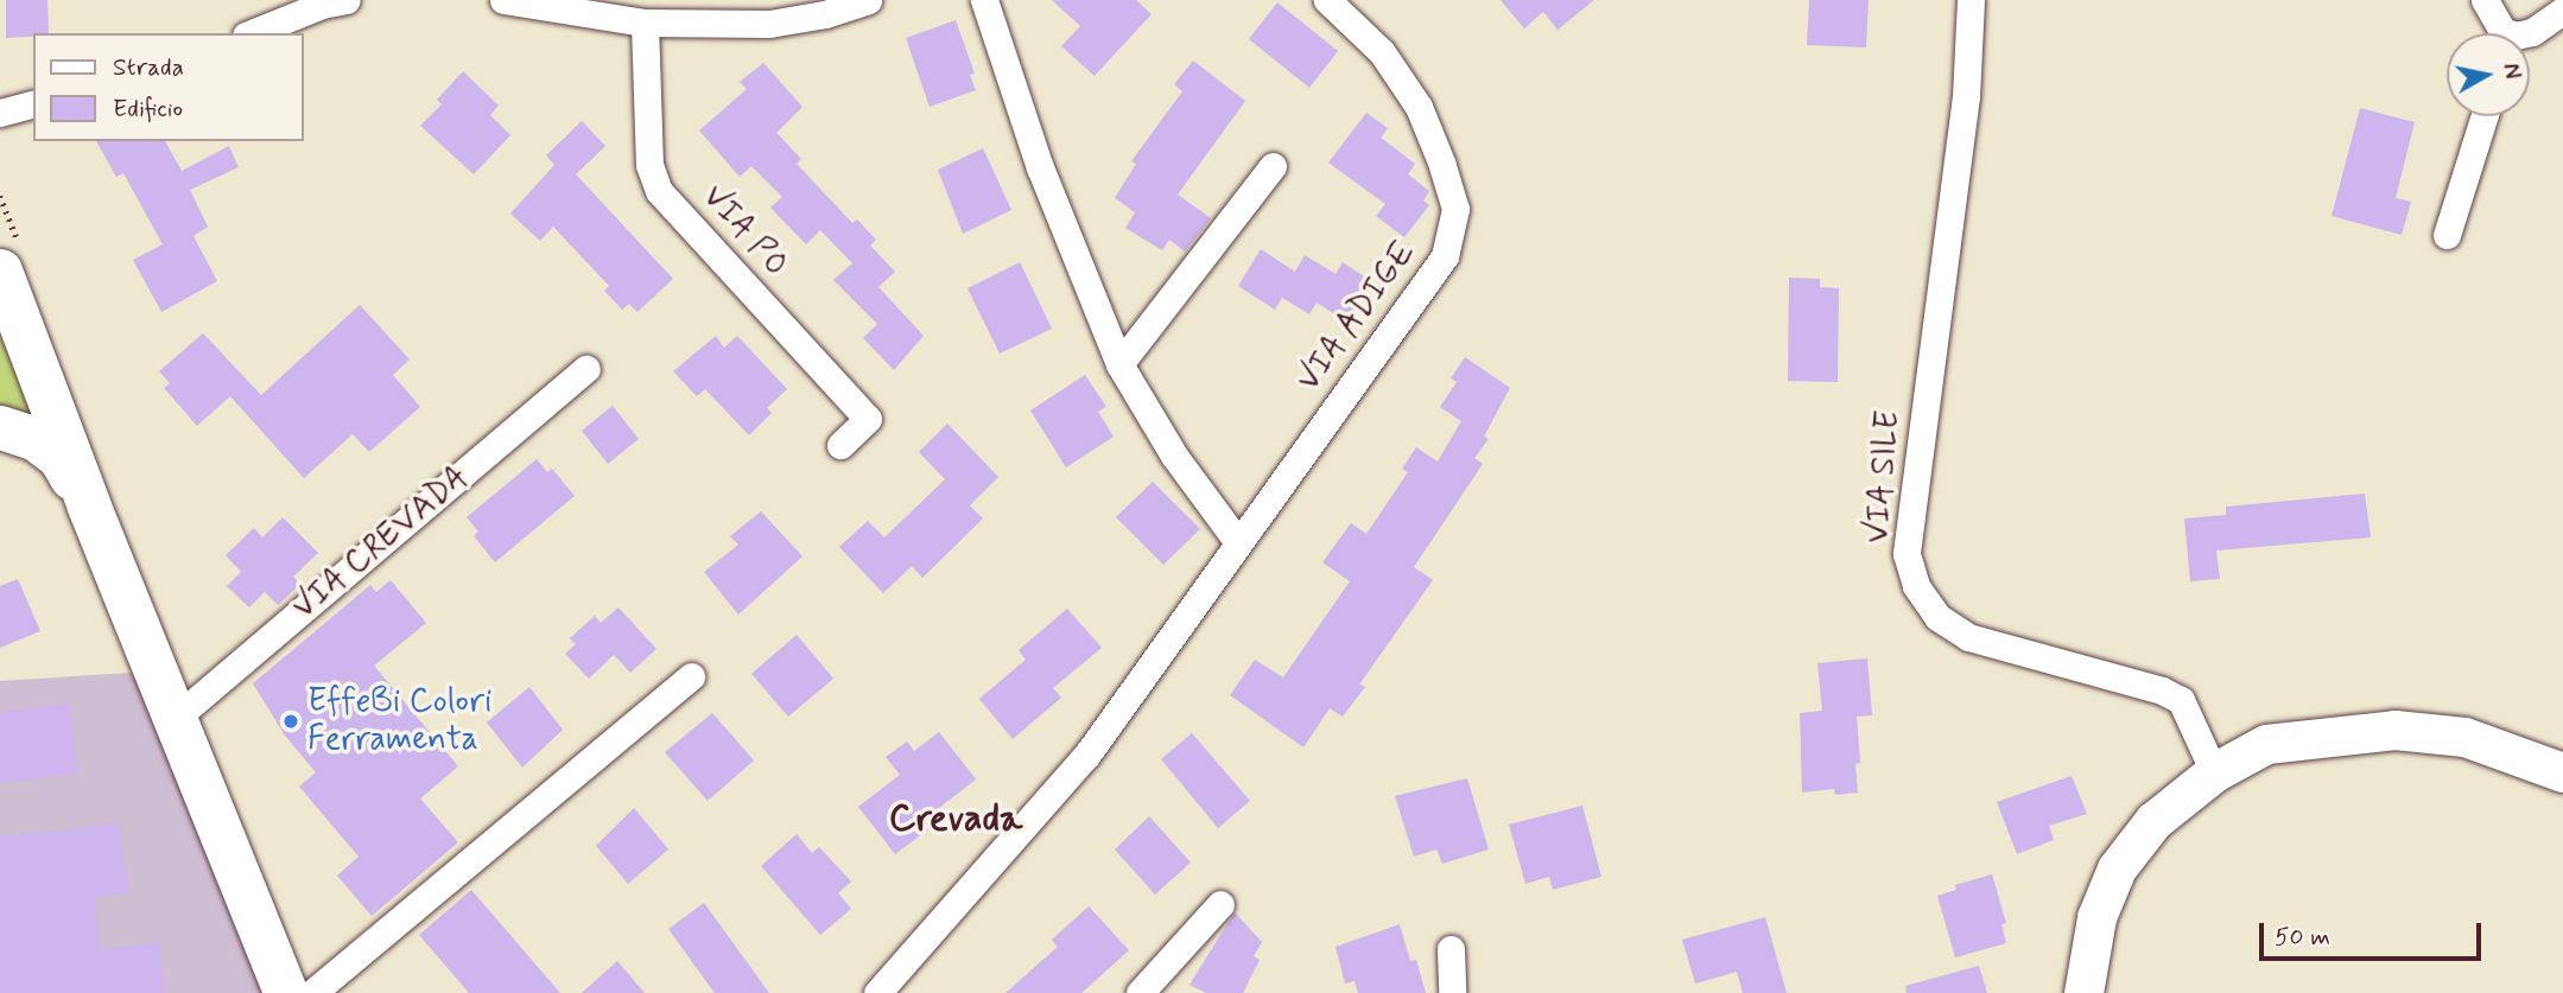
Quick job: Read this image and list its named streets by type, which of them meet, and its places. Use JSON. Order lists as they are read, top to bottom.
{
  "streets": {
    "street": [
      "VIA PO",
      "VIA ADIGE",
      "VIA SILE",
      "VIA CREVADA"
    ]
  },
  "districts": ["Crevada"],
  "places": ["EffeBi Colori Ferramenta"],
  "legend": ["Strada", "Edificio"],
  "scale_bar": "50 m",
  "north": "right"
}
